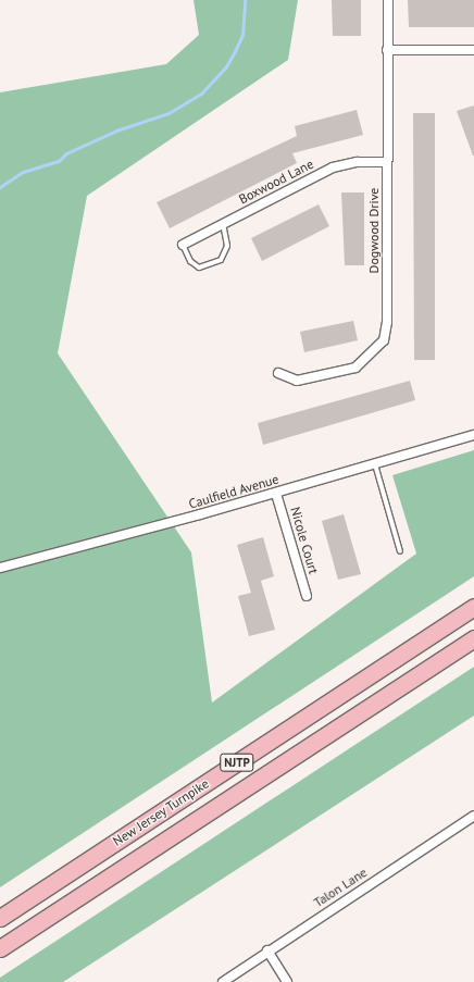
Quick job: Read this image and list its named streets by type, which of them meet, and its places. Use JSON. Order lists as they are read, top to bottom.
{
  "streets": {
    "highway": ["NJTP", "New Jersey Turnpike"],
    "street": [
      "Boxwood Lane",
      "Dogwood Drive",
      "Caulfield Avenue",
      "Nicole Court",
      "Talon Lane"
    ]
  },
  "crossings": [
    ["Boxwood Lane", "Dogwood Drive"],
    ["Caulfield Avenue", "Nicole Court"]
  ]
}
